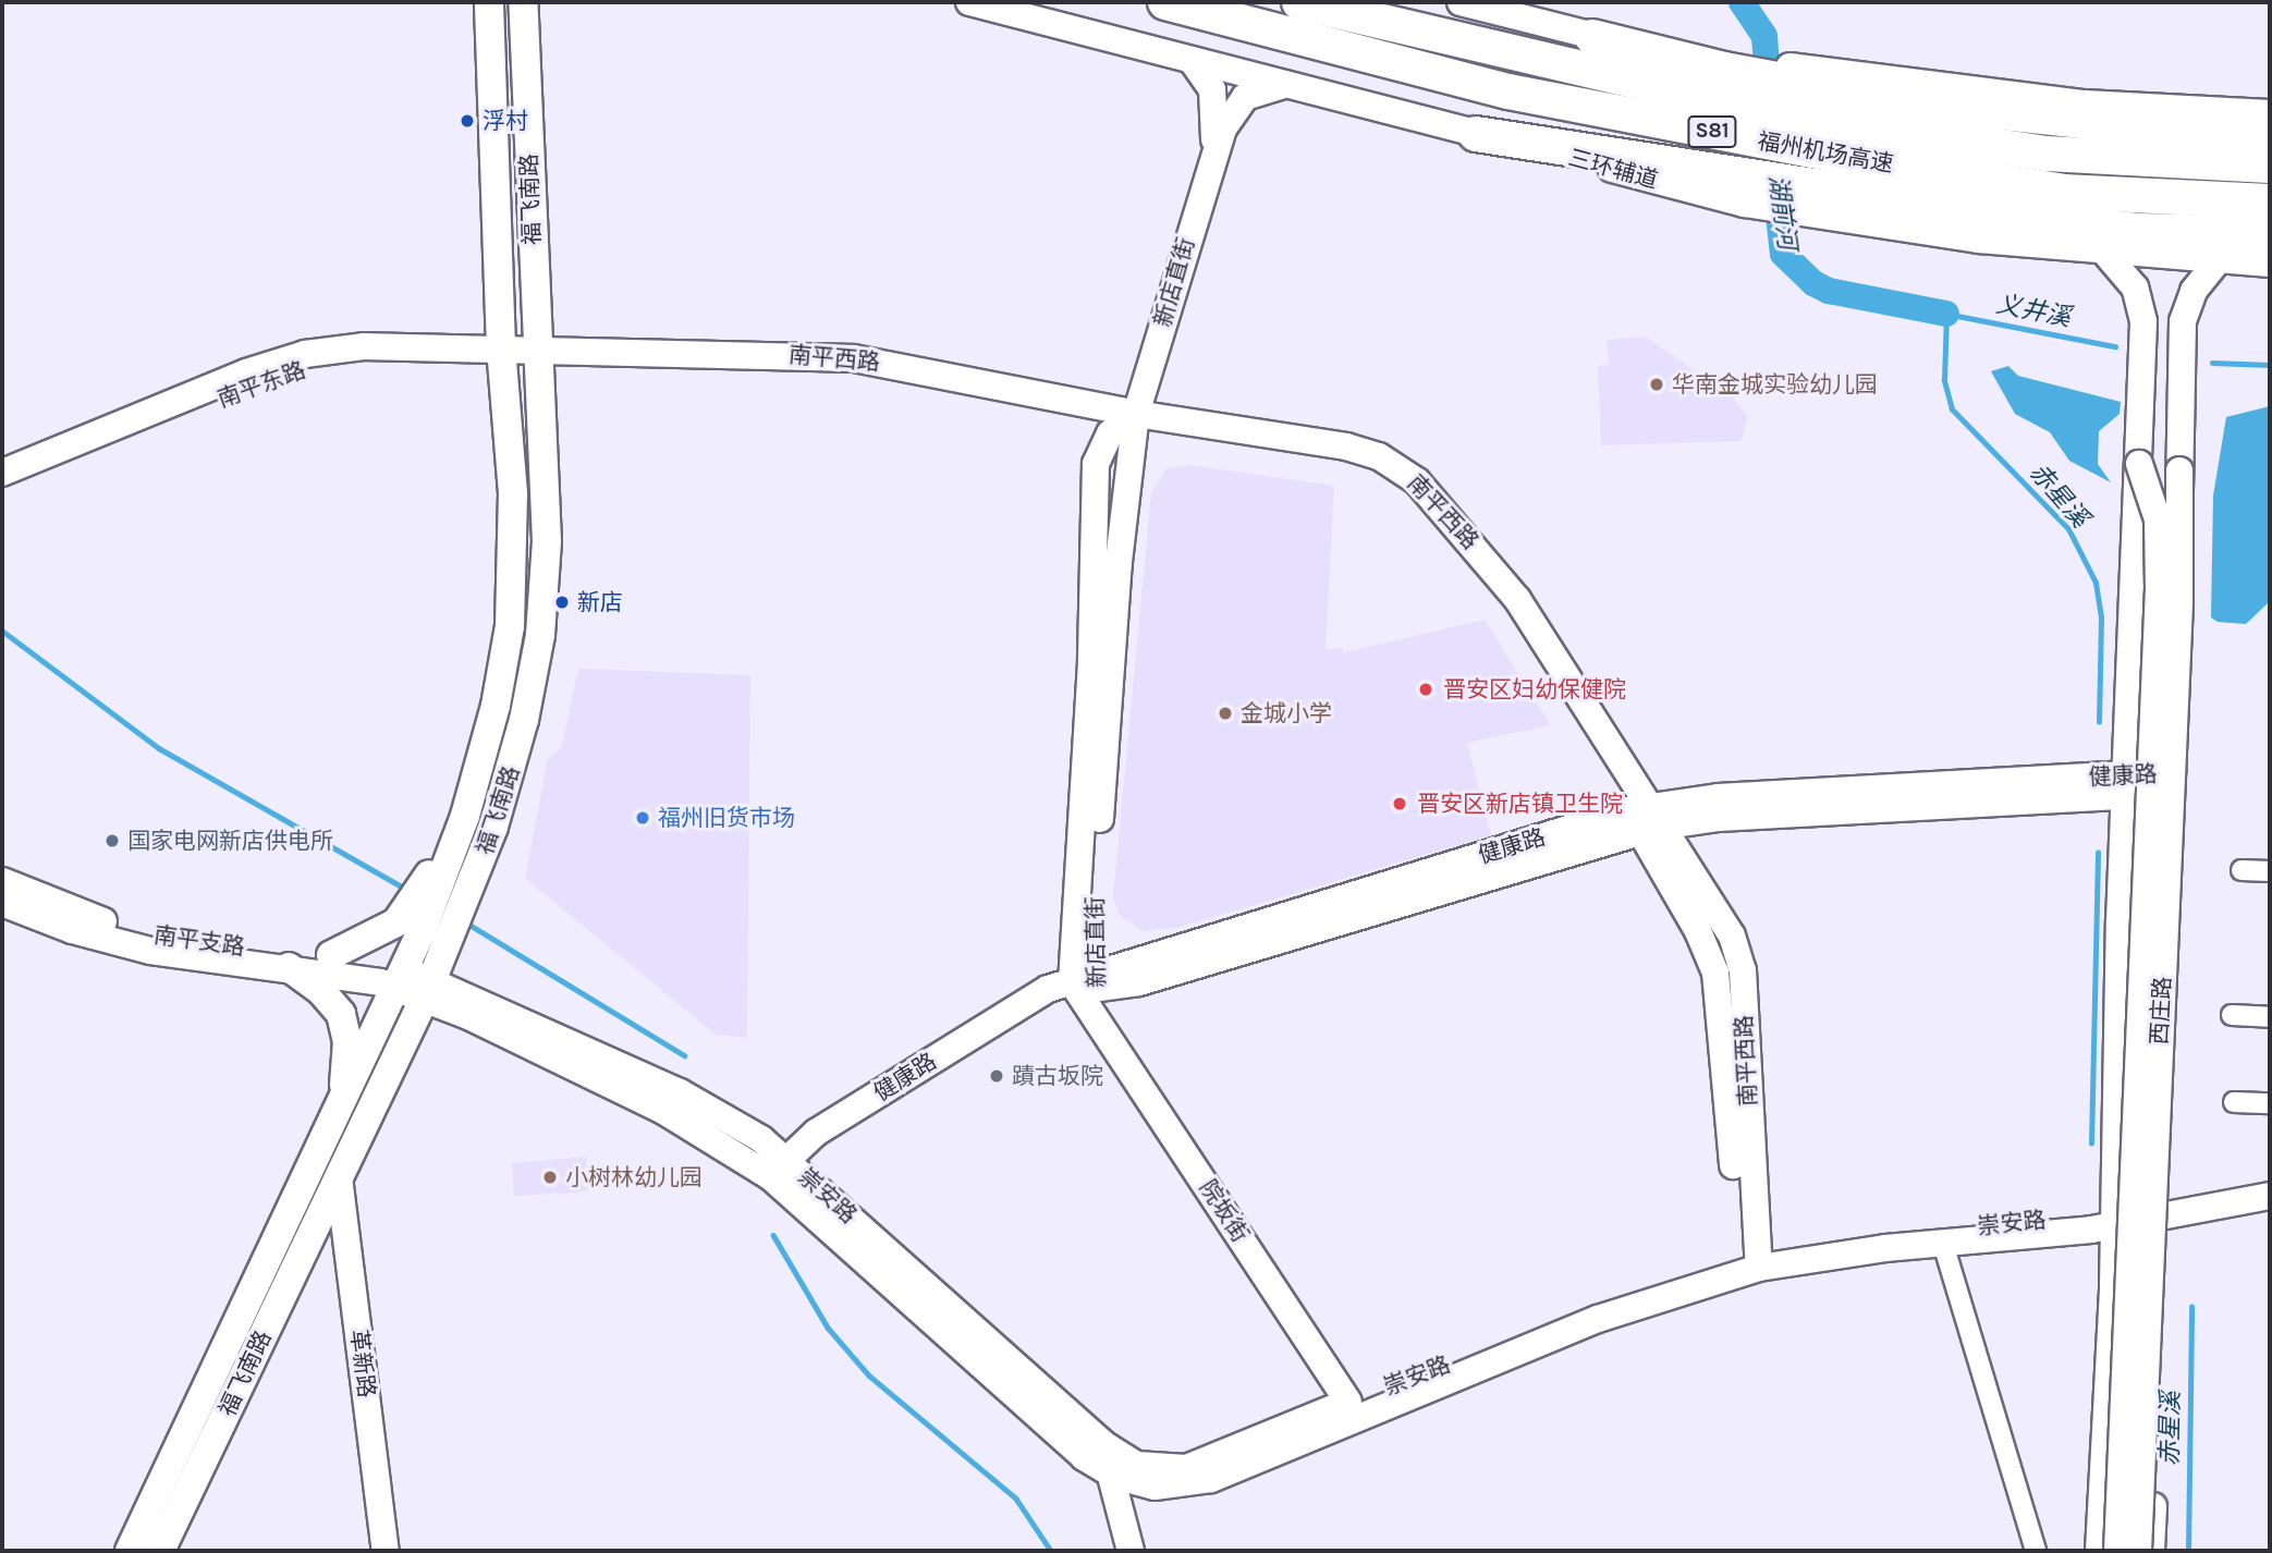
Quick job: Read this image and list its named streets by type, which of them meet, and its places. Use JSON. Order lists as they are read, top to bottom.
{
  "streets": {
    "highway": ["S81", "福州机场高速"],
    "main road": ["福飞南路"],
    "street": [
      "新店直街",
      "南平西路",
      "南平东路",
      "健康路",
      "南平支路",
      "西庄路",
      "崇安路",
      "院坂街",
      "革新路"
    ]
  },
  "crossings": [
    ["福飞南路", "南平西路"],
    ["福飞南路", "南平东路"],
    ["福飞南路", "南平支路"],
    ["福飞南路", "崇安路"],
    ["福飞南路", "革新路"],
    ["新店直街", "南平西路"],
    ["新店直街", "健康路"],
    ["新店直街", "院坂街"],
    ["南平西路", "南平东路"],
    ["南平西路", "健康路"],
    ["南平西路", "崇安路"],
    ["健康路", "崇安路"],
    ["崇安路", "院坂街"]
  ],
  "water": ["湖前河", "义井溪", "赤星溪"],
  "places": [
    "浮村",
    "华南金城实验幼儿园",
    "新店",
    "晋安区妇幼保健院",
    "金城小学",
    "晋安区新店镇卫生院",
    "福州旧货市场",
    "国家电网新店供电所",
    "蹟古坂院",
    "小树林幼儿园"
  ]
}
